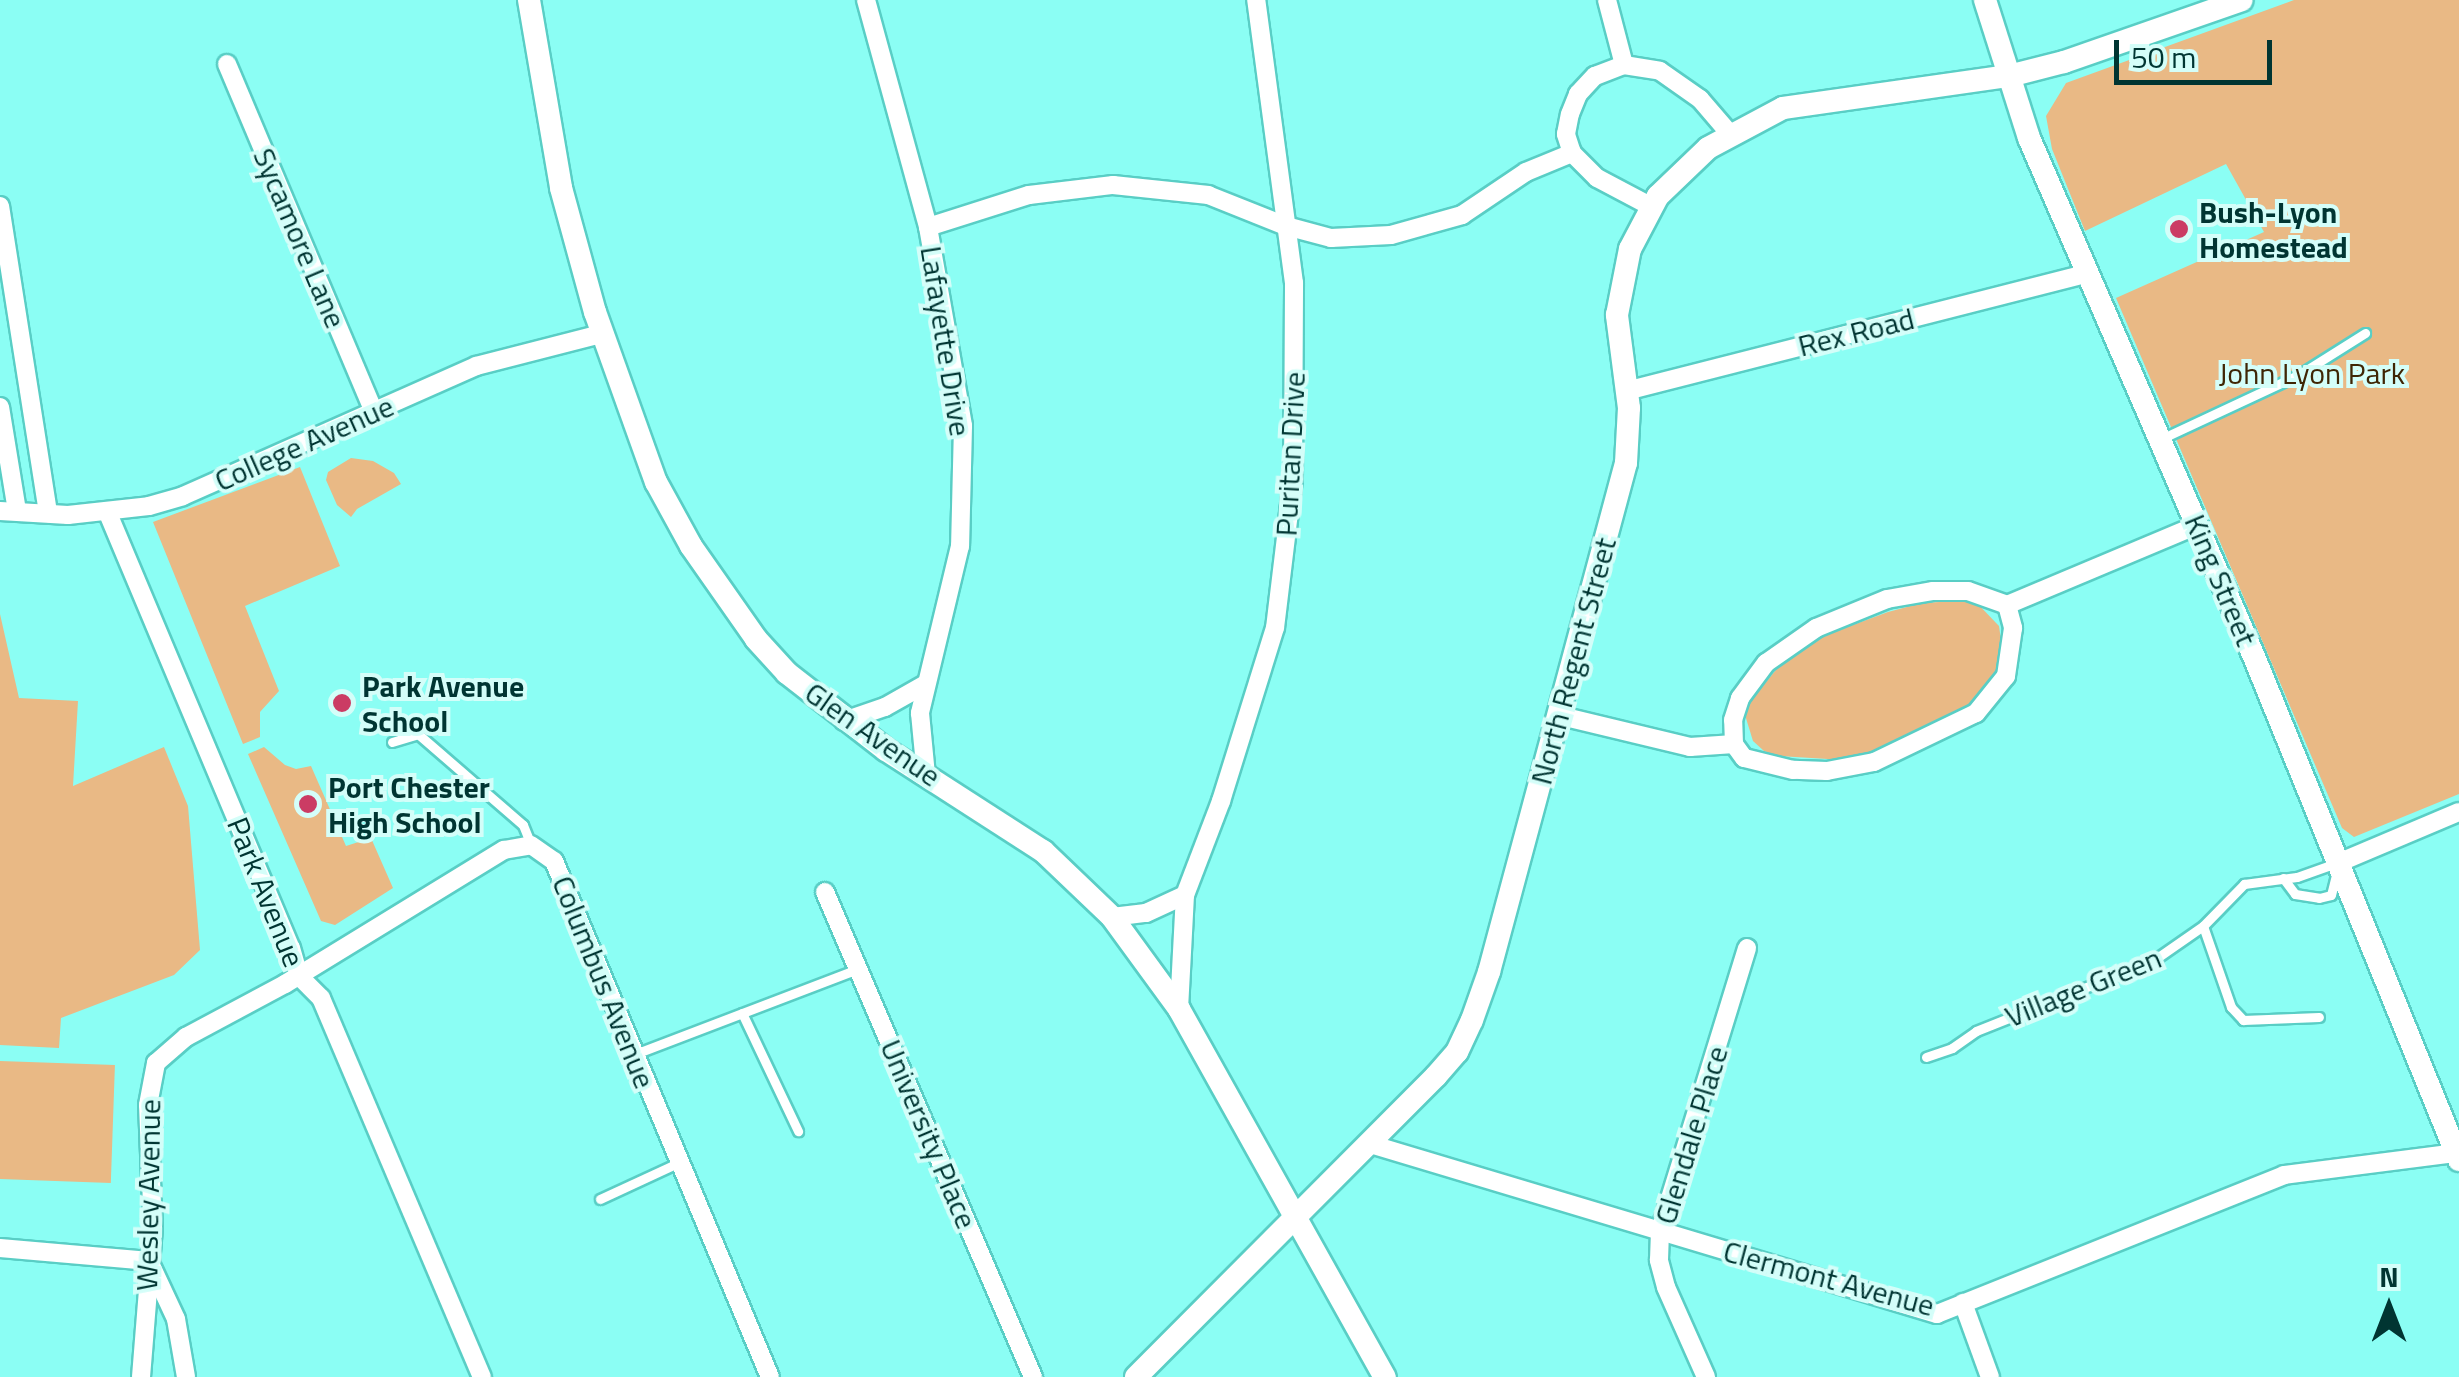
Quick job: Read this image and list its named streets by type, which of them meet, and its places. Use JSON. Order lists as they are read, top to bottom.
{
  "streets": {
    "street": [
      "Sycamore Lane",
      "Rex Road",
      "Lafayette Drive",
      "College Avenue",
      "Puritan Drive",
      "King Street",
      "North Regent Street",
      "Glen Avenue",
      "Park Avenue",
      "Columbus Avenue",
      "University Place",
      "Glendale Place",
      "Wesley Avenue",
      "Clermont Avenue"
    ],
    "lane": ["Village Green"]
  },
  "crossings": [
    ["Sycamore Lane", "College Avenue"],
    ["Rex Road", "King Street"],
    ["Rex Road", "North Regent Street"],
    ["Lafayette Drive", "Glen Avenue"],
    ["College Avenue", "Glen Avenue"],
    ["College Avenue", "Park Avenue"],
    ["Puritan Drive", "Glen Avenue"],
    ["King Street", "North Regent Street"],
    ["King Street", "Village Green"],
    ["King Street", "Clermont Avenue"],
    ["North Regent Street", "Glen Avenue"],
    ["North Regent Street", "Clermont Avenue"],
    ["Park Avenue", "Columbus Avenue"],
    ["Park Avenue", "Wesley Avenue"],
    ["Columbus Avenue", "Wesley Avenue"],
    ["Glendale Place", "Clermont Avenue"]
  ],
  "parks": ["John Lyon Park"],
  "places": ["Bush-Lyon Homestead", "Park Avenue School", "Port Chester High School"],
  "scale_bar": "50 m",
  "north": "top"
}
